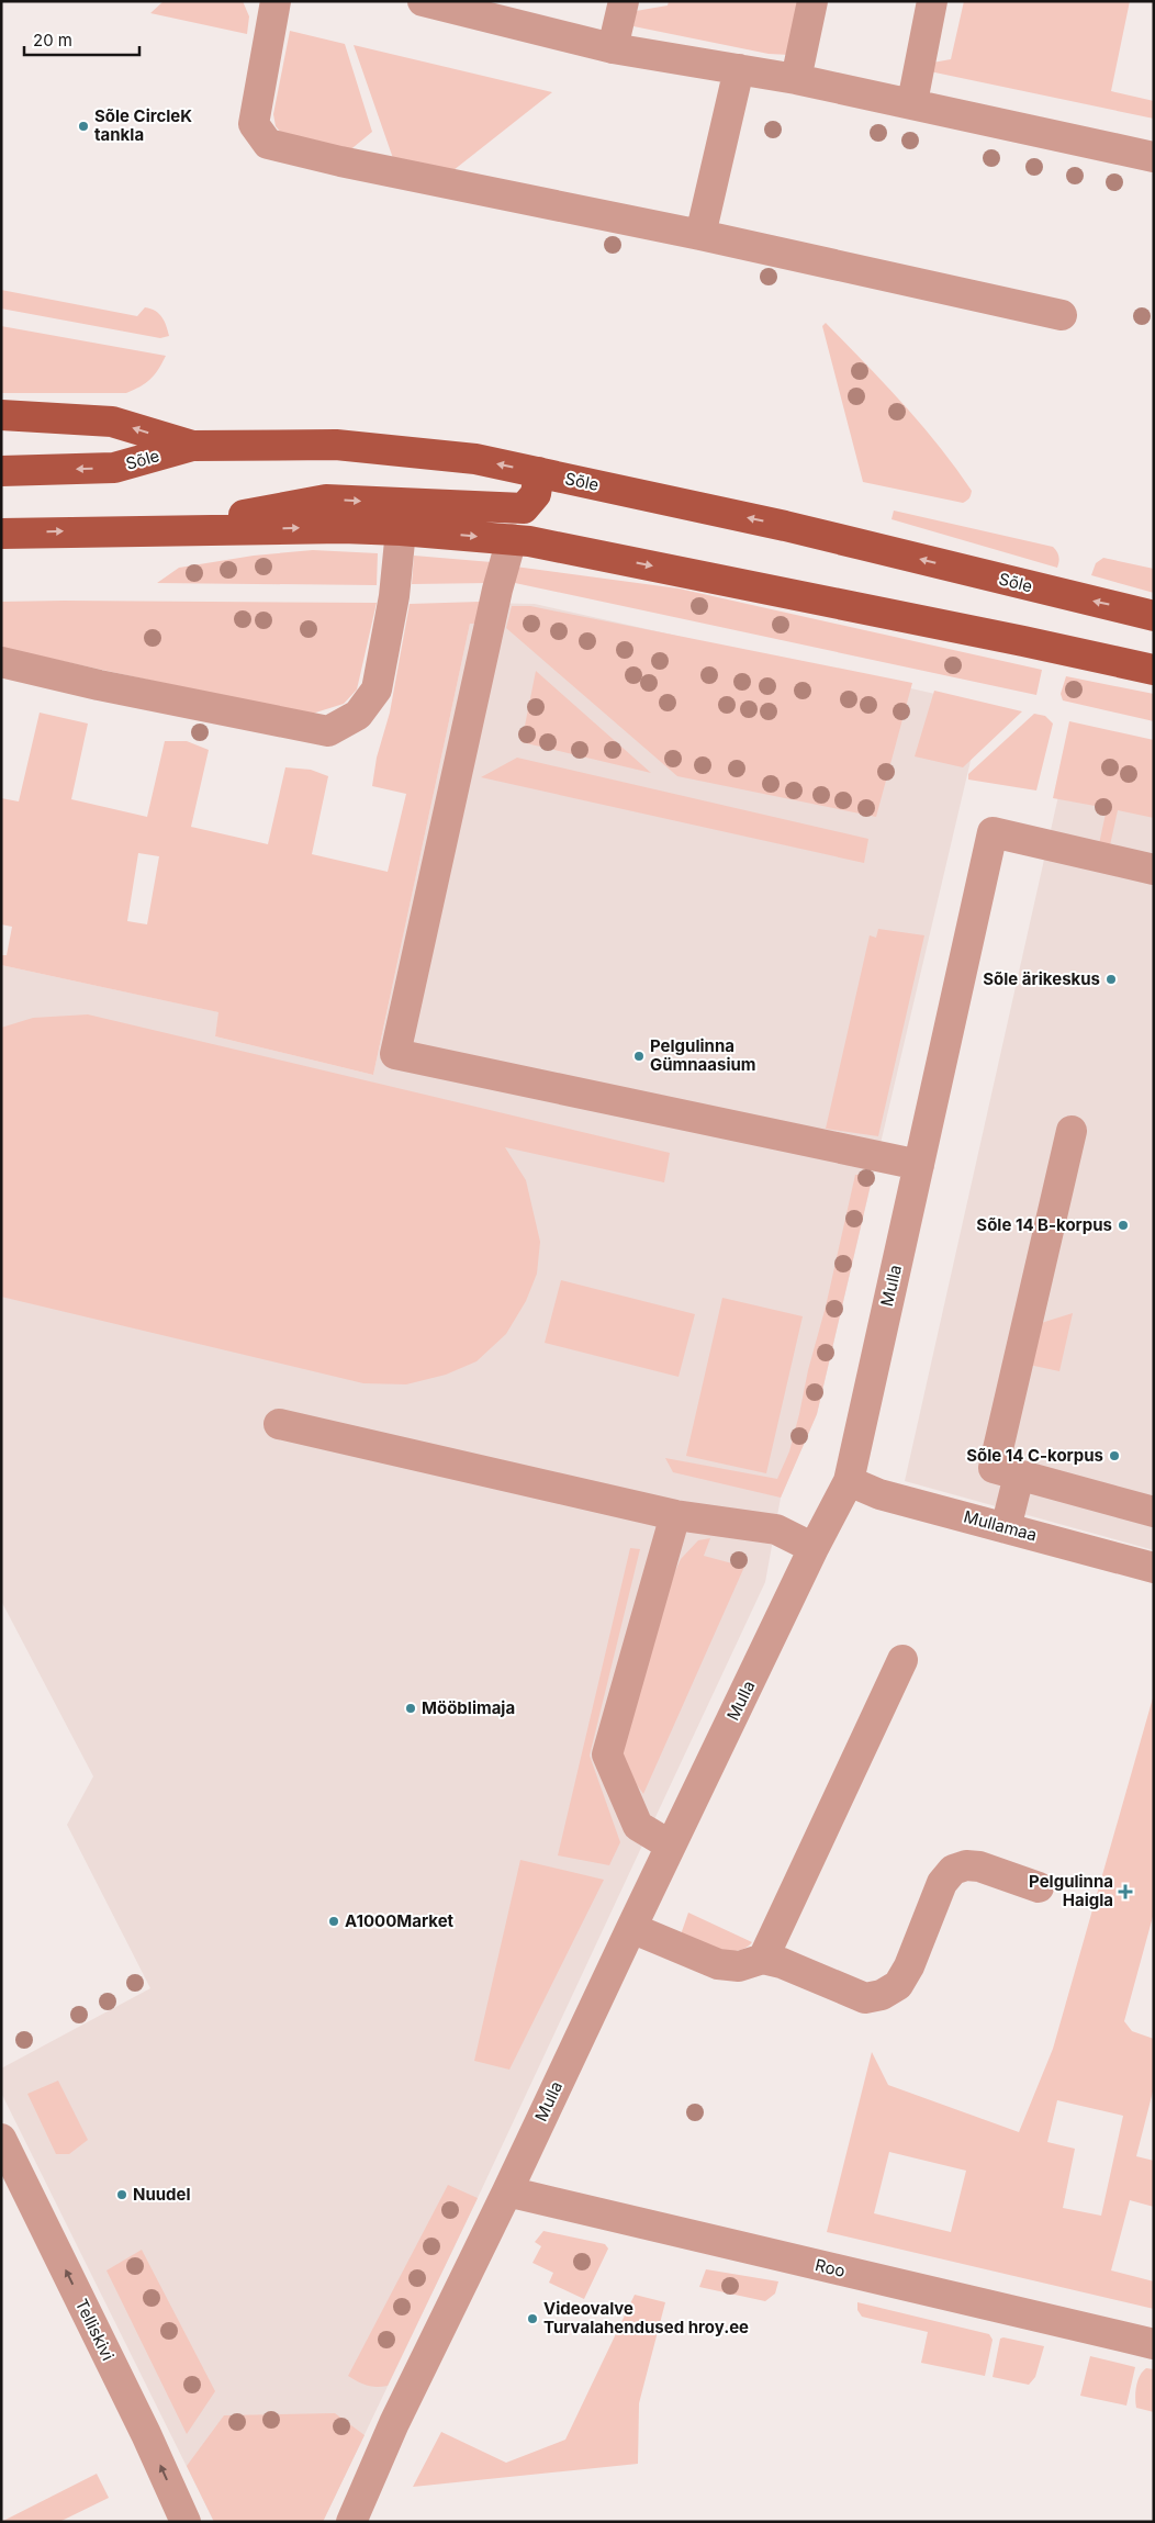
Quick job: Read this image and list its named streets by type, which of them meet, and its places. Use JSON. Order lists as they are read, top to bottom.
{
  "streets": {
    "main road": ["Sõle"],
    "street": [
      "Mulla",
      "Mullamaa",
      "Roo",
      "Telliskivi"
    ]
  },
  "crossings": [
    ["Mulla", "Mullamaa"],
    ["Mulla", "Roo"]
  ],
  "one_way": ["Telliskivi"],
  "places": {
    "other": [
      "Sõle CircleK tankla",
      "Sõle ärikeskus",
      "Pelgulinna Gümnaasium",
      "Sõle 14 B-korpus",
      "Sõle 14 C-korpus",
      "Mööblimaja",
      "A1000Market",
      "Nuudel",
      "Videovalve Turvalahendused hroy.ee"
    ],
    "health": ["Pelgulinna Haigla"]
  },
  "scale_bar": "20 m"
}
